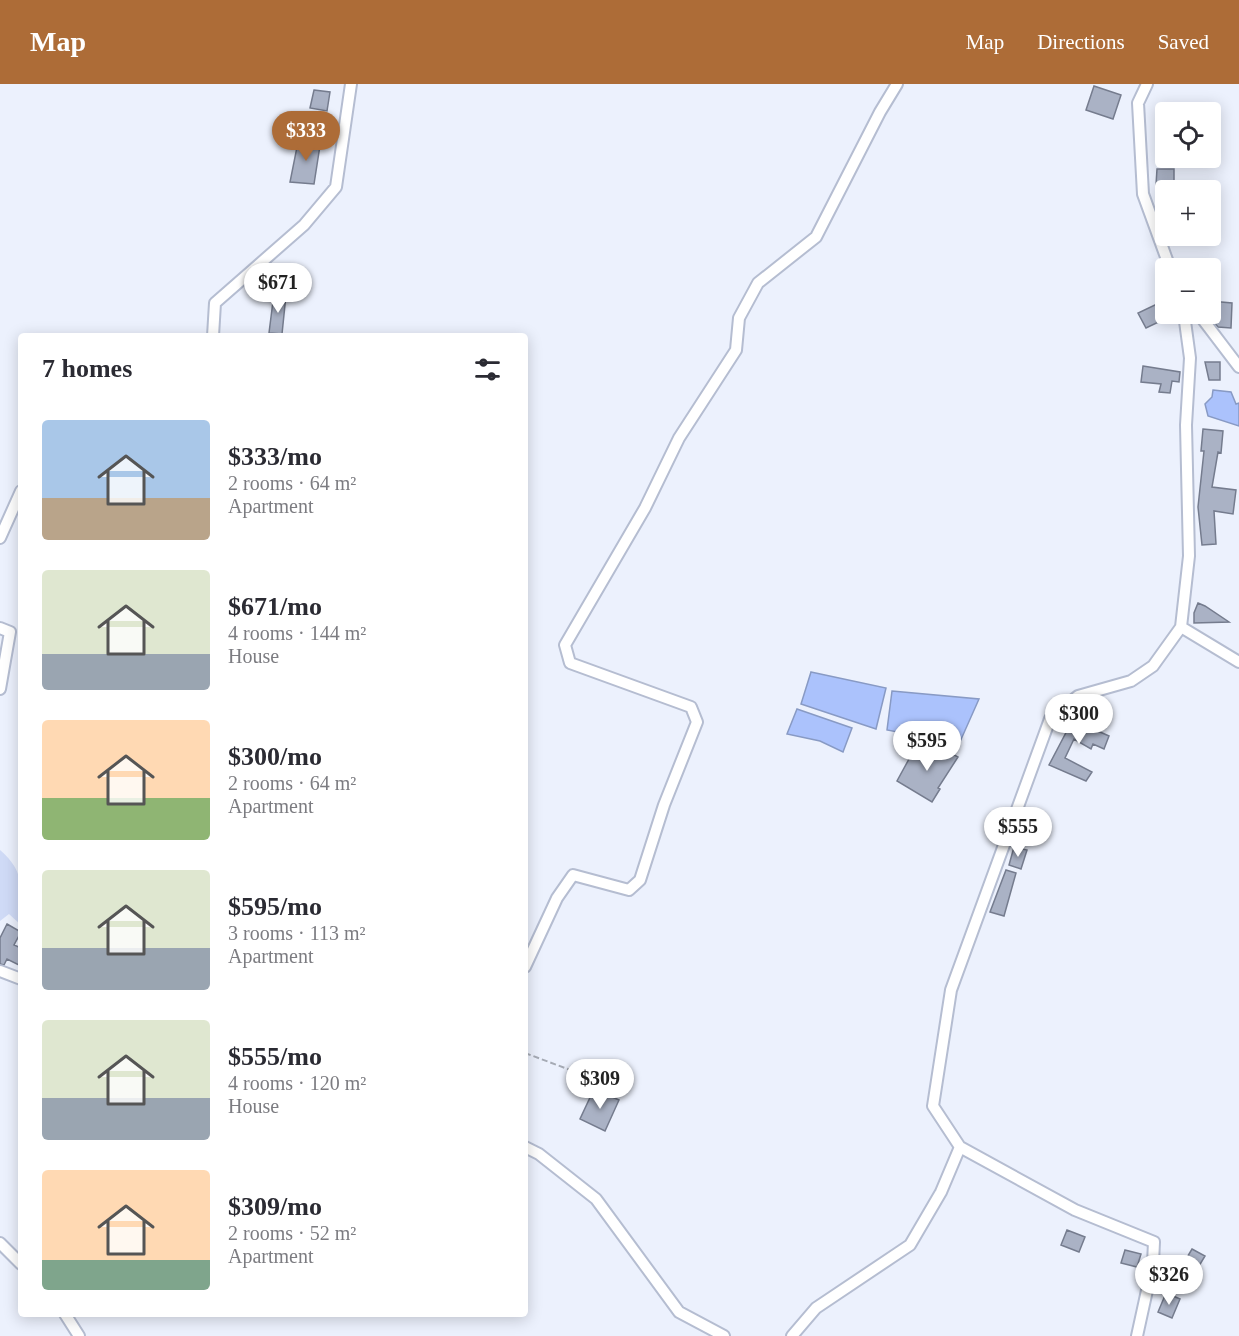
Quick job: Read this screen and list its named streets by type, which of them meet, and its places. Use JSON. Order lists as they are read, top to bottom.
{
  "page": {
    "header": "Map",
    "nav": ["Map", "Directions", "Saved"],
    "map_buttons": ["+", "−"],
    "price": [
      "$333",
      "$671",
      "$300",
      "$595",
      "$555",
      "$309",
      "$326"
    ],
    "heading": "7 homes",
    "list": [
      {
        "name": "$333/mo",
        "note": "2 rooms · 64 m² · Apartment"
      },
      {
        "name": "$671/mo",
        "note": "4 rooms · 144 m² · House"
      },
      {
        "name": "$300/mo",
        "note": "2 rooms · 64 m² · Apartment"
      },
      {
        "name": "$595/mo",
        "note": "3 rooms · 113 m² · Apartment"
      },
      {
        "name": "$555/mo",
        "note": "4 rooms · 120 m² · House"
      },
      {
        "name": "$309/mo",
        "note": "2 rooms · 52 m² · Apartment"
      }
    ]
  }
}
